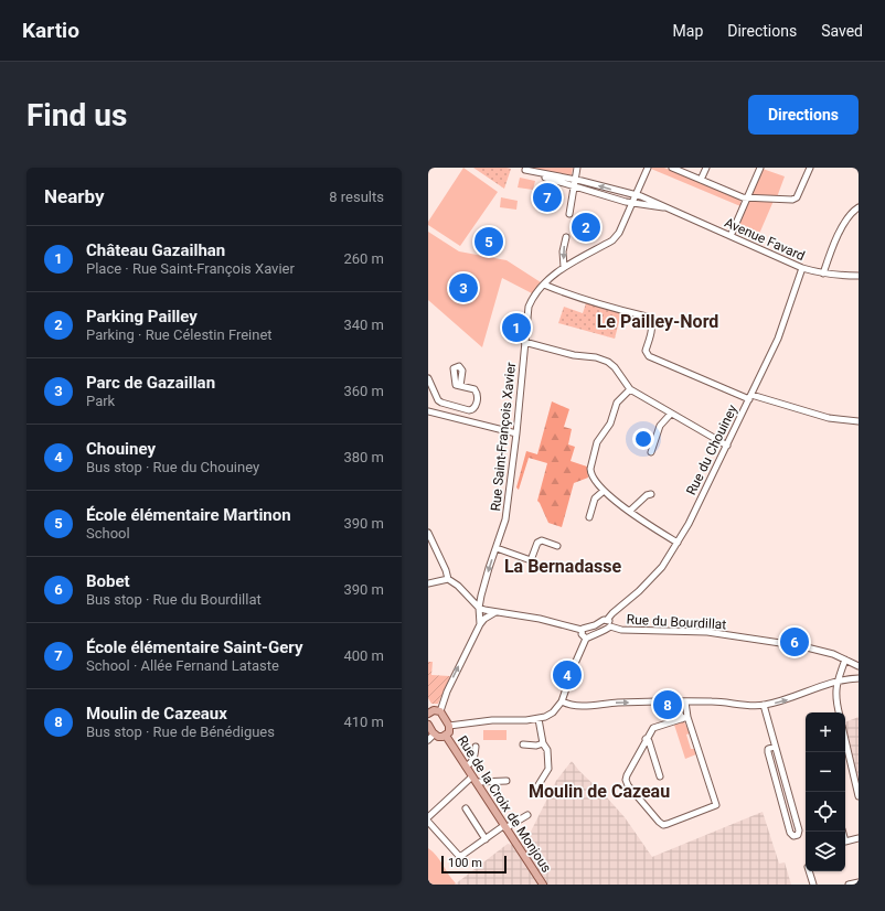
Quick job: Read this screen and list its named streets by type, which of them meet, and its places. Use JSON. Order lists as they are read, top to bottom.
{
  "streets": {
    "main road": ["Rue de la Croix de Monjous"],
    "street": [
      "Avenue Favard",
      "Rue Saint-François Xavier",
      "Rue du Chouiney",
      "Rue du Bourdillat"
    ]
  },
  "crossings": [
    ["Avenue Favard", "Rue Saint-François Xavier"],
    ["Avenue Favard", "Rue du Chouiney"]
  ],
  "districts": ["Le Pailley-Nord", "La Bernadasse", "Moulin de Cazeau"],
  "scale_bar": "100 m",
  "page": {
    "header": "Kartio",
    "nav": ["Map", "Directions", "Saved"],
    "buttons": "Directions",
    "title": "Find us",
    "heading": ["Nearby", "8 results"],
    "pins": [
      "7",
      "2",
      "5",
      "3",
      "1",
      "6",
      "4",
      "8"
    ],
    "list": [
      {
        "mark": "1",
        "name": "Château Gazailhan",
        "note": "Place · Rue Saint-François Xavier",
        "value": "260 m"
      },
      {
        "mark": "2",
        "name": "Parking Pailley",
        "note": "Parking · Rue Célestin Freinet",
        "value": "340 m"
      },
      {
        "mark": "3",
        "name": "Parc de Gazaillan",
        "note": "Park",
        "value": "360 m"
      },
      {
        "mark": "4",
        "name": "Chouiney",
        "note": "Bus stop · Rue du Chouiney",
        "value": "380 m"
      },
      {
        "mark": "5",
        "name": "École élémentaire Martinon",
        "note": "School",
        "value": "390 m"
      },
      {
        "mark": "6",
        "name": "Bobet",
        "note": "Bus stop · Rue du Bourdillat",
        "value": "390 m"
      },
      {
        "mark": "7",
        "name": "École élémentaire Saint-Gery",
        "note": "School · Allée Fernand Lataste",
        "value": "400 m"
      },
      {
        "mark": "8",
        "name": "Moulin de Cazeaux",
        "note": "Bus stop · Rue de Bénédigues",
        "value": "410 m"
      }
    ],
    "map_buttons": ["+", "−"],
    "scale": "100 m"
  }
}
